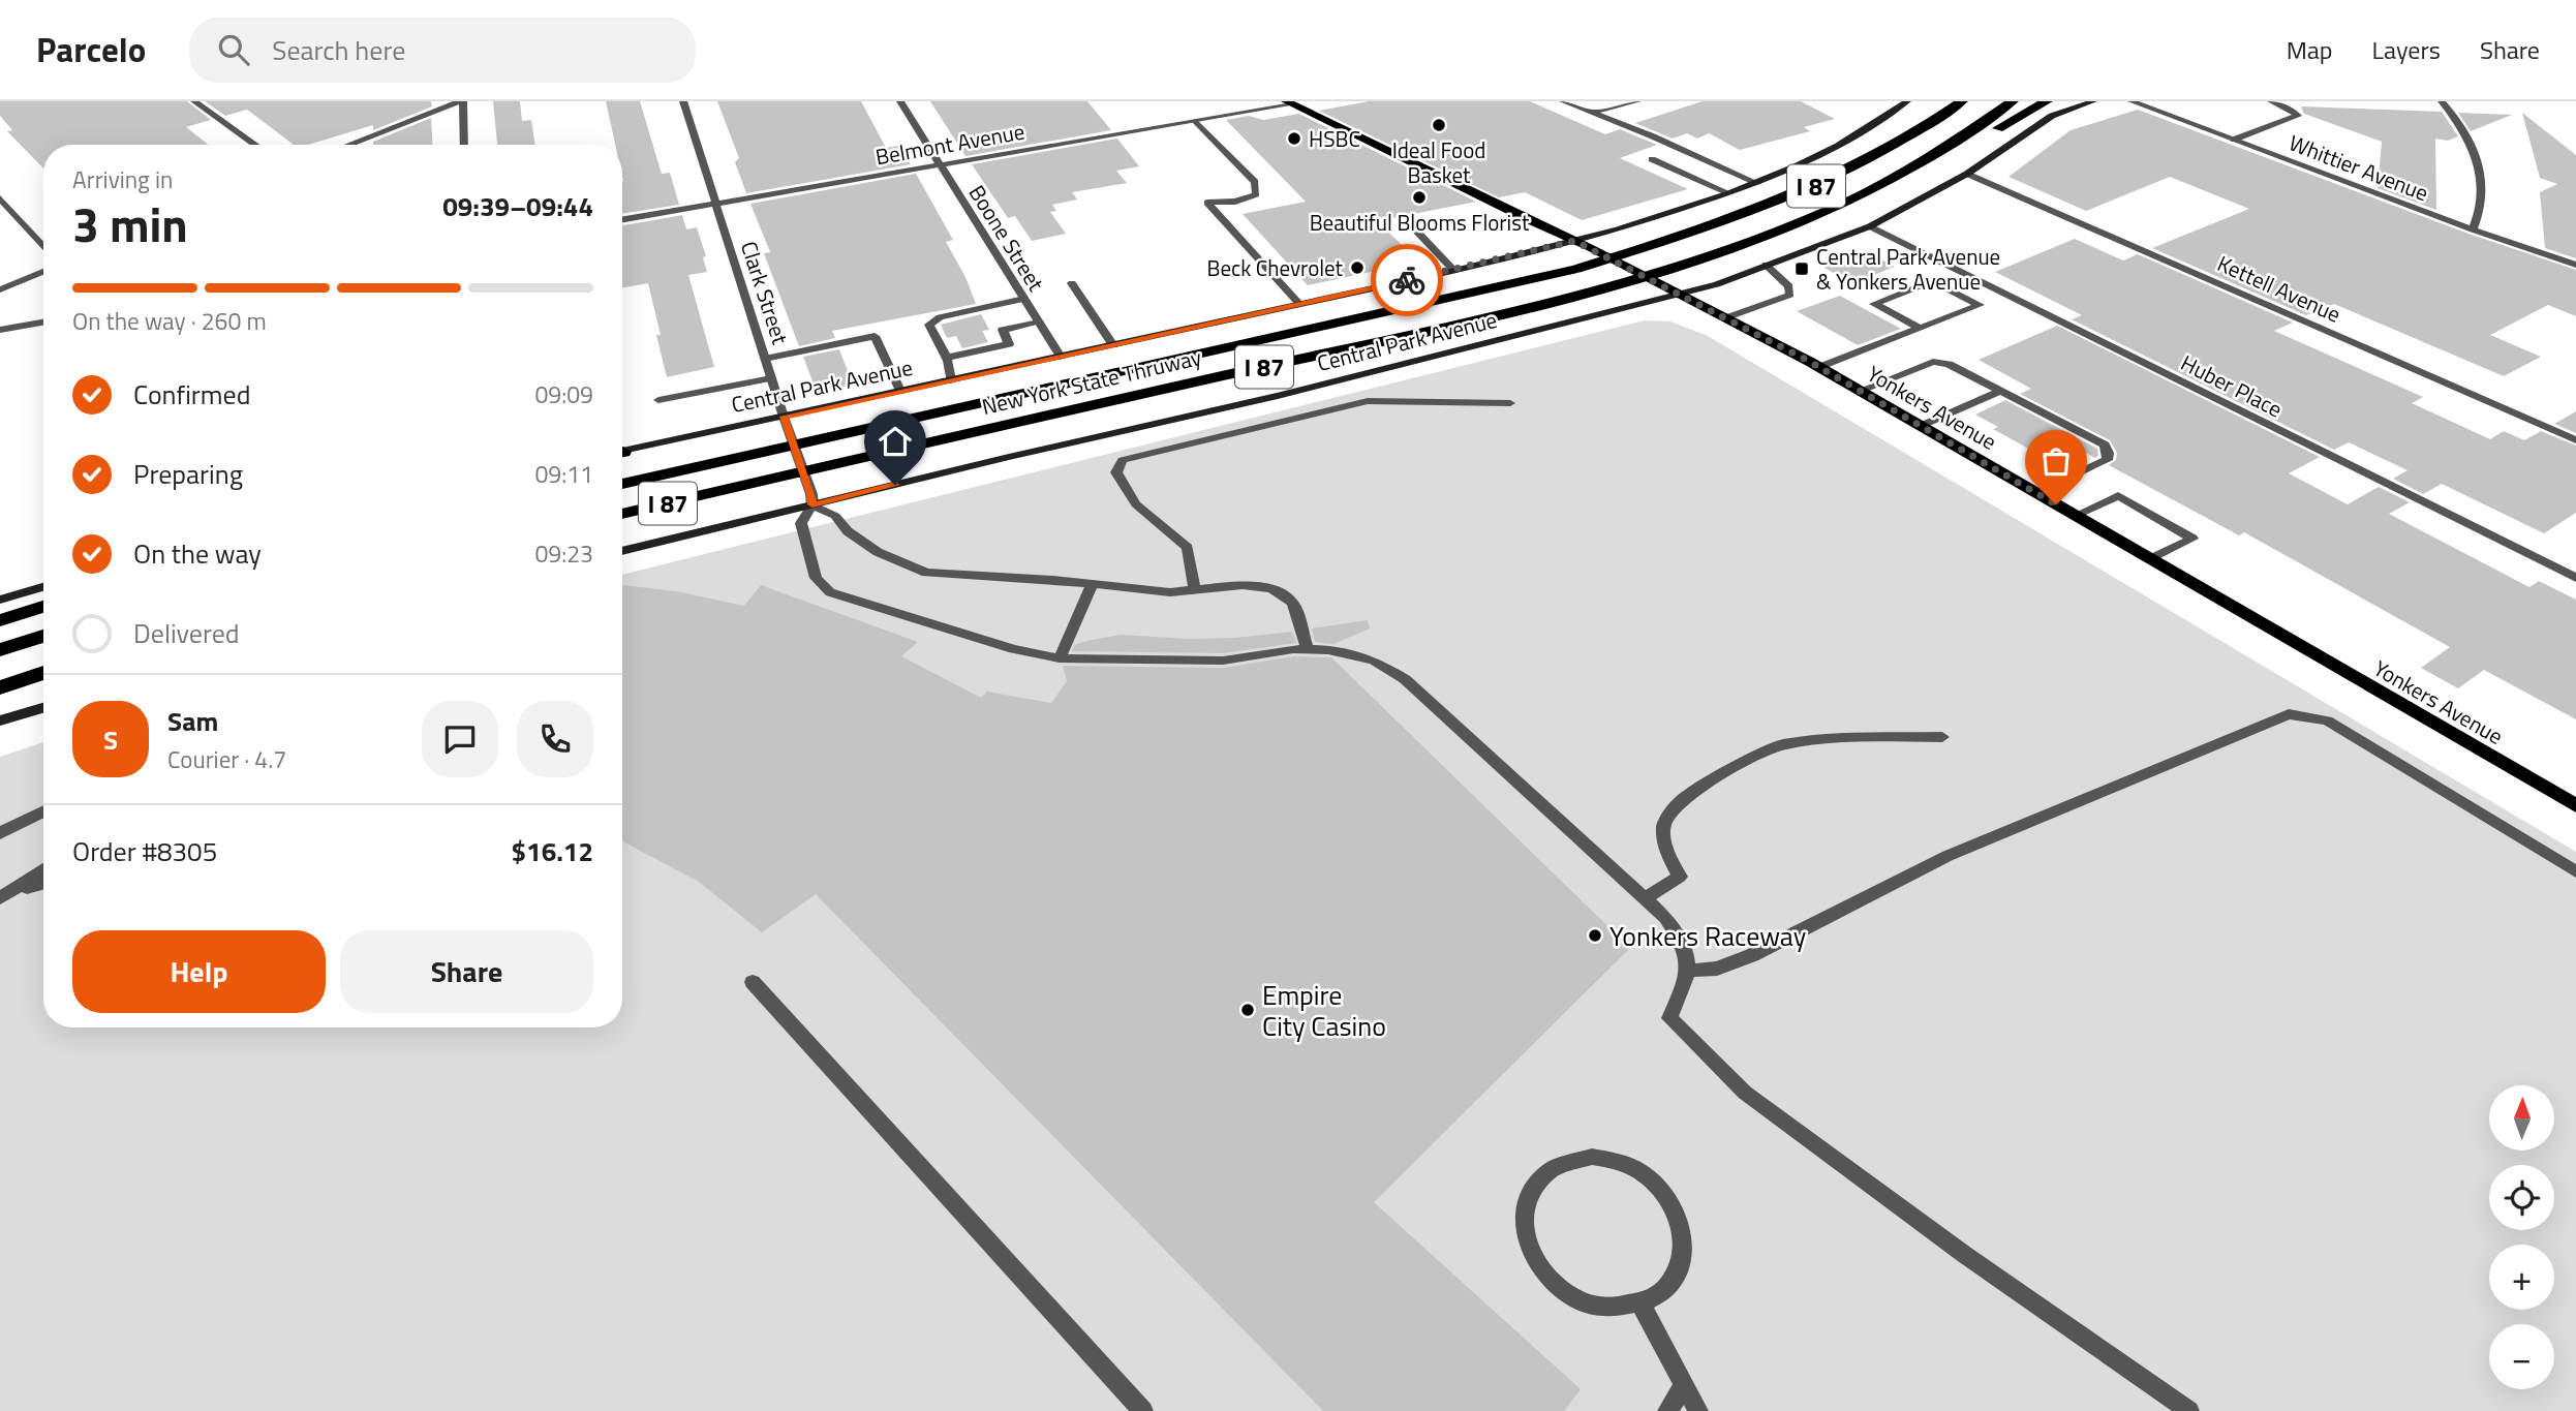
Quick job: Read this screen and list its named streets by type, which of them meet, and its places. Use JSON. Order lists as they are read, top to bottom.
{
  "streets": {
    "highway": ["I 87", "New York State Thruway"],
    "main road": ["Central Park Avenue", "Yonkers Avenue"],
    "street": [
      "Belmont Avenue",
      "Whittier Avenue",
      "Boone Street",
      "Kettell Avenue",
      "Clark Street",
      "Huber Place"
    ]
  },
  "crossings": [
    ["Belmont Avenue", "Boone Street"],
    ["Belmont Avenue", "Clark Street"],
    ["Belmont Avenue", "Yonkers Avenue"],
    ["Boone Street", "Central Park Avenue"],
    ["Kettell Avenue", "Central Park Avenue"],
    ["Clark Street", "Central Park Avenue"],
    ["Central Park Avenue", "Huber Place"],
    ["Central Park Avenue", "Yonkers Avenue"]
  ],
  "places": {
    "other": [
      "Ideal Food Basket",
      "HSBC",
      "Beautiful Blooms Florist",
      "Beck Chevrolet",
      "Yonkers Raceway",
      "Empire City Casino"
    ],
    "transit": ["Central Park Avenue & Yonkers Avenue"]
  },
  "north": "top",
  "page": {
    "header": "Parcelo",
    "search": "Search here",
    "nav": ["Map", "Layers", "Share"],
    "heading": ["3 min", "Arriving in", "09:39–09:44"],
    "panel": [
      "Sam",
      "Courier · 4.7",
      "Order #8305",
      "$16.12"
    ],
    "bar": "On the way · 260 m",
    "list": [
      ["Confirmed", "09:09"],
      ["Preparing", "09:11"],
      ["On the way", "09:23"],
      "Delivered"
    ],
    "round": "S",
    "buttons": ["Help", "Share"],
    "map_buttons": ["+", "−"]
  }
}
